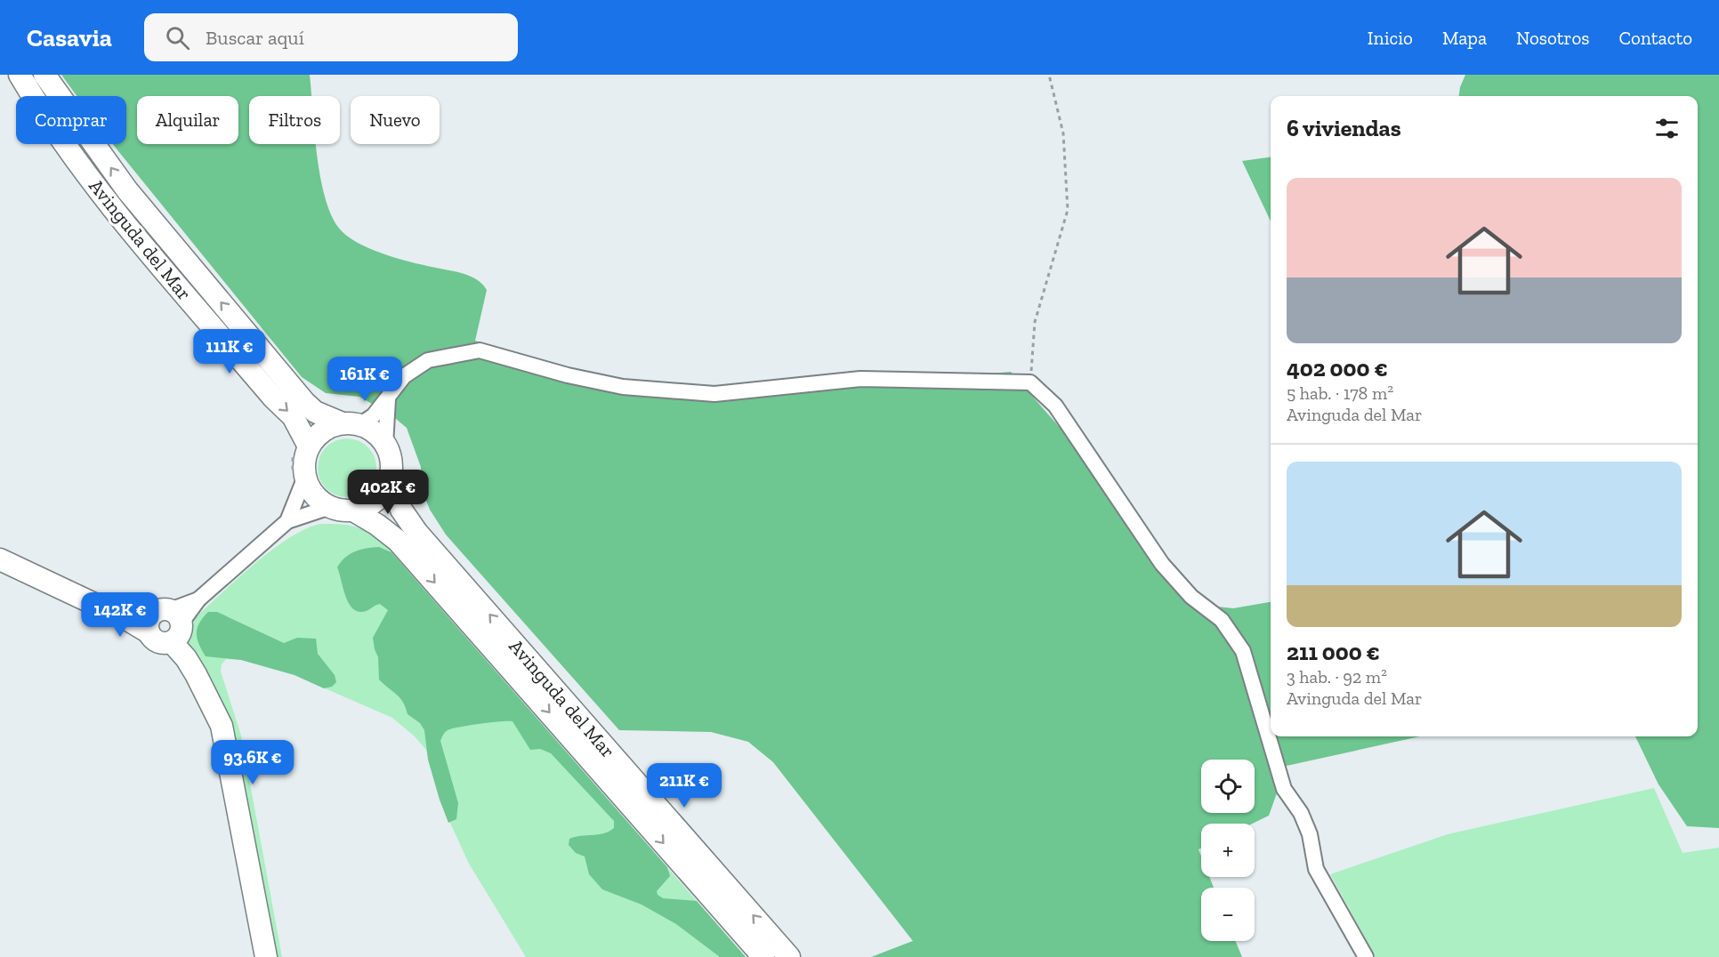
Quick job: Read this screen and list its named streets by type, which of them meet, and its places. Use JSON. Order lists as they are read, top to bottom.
{
  "streets": {
    "main road": ["Avinguda del Mar"]
  },
  "page": {
    "header": "Casavia",
    "search": "Buscar aquí",
    "nav": [
      "Inicio",
      "Mapa",
      "Nosotros",
      "Contacto"
    ],
    "chip": [
      "Comprar",
      "Alquilar",
      "Filtros",
      "Nuevo"
    ],
    "heading": "6 viviendas",
    "list": [
      {
        "name": "402 000 €",
        "note": "5 hab. · 178 m² · Avinguda del Mar"
      },
      {
        "name": "211 000 €",
        "note": "3 hab. · 92 m² · Avinguda del Mar"
      }
    ],
    "price": [
      "111K €",
      "161K €",
      "402K €",
      "142K €",
      "93.6K €",
      "211K €"
    ],
    "map_buttons": ["+", "−"]
  }
}
